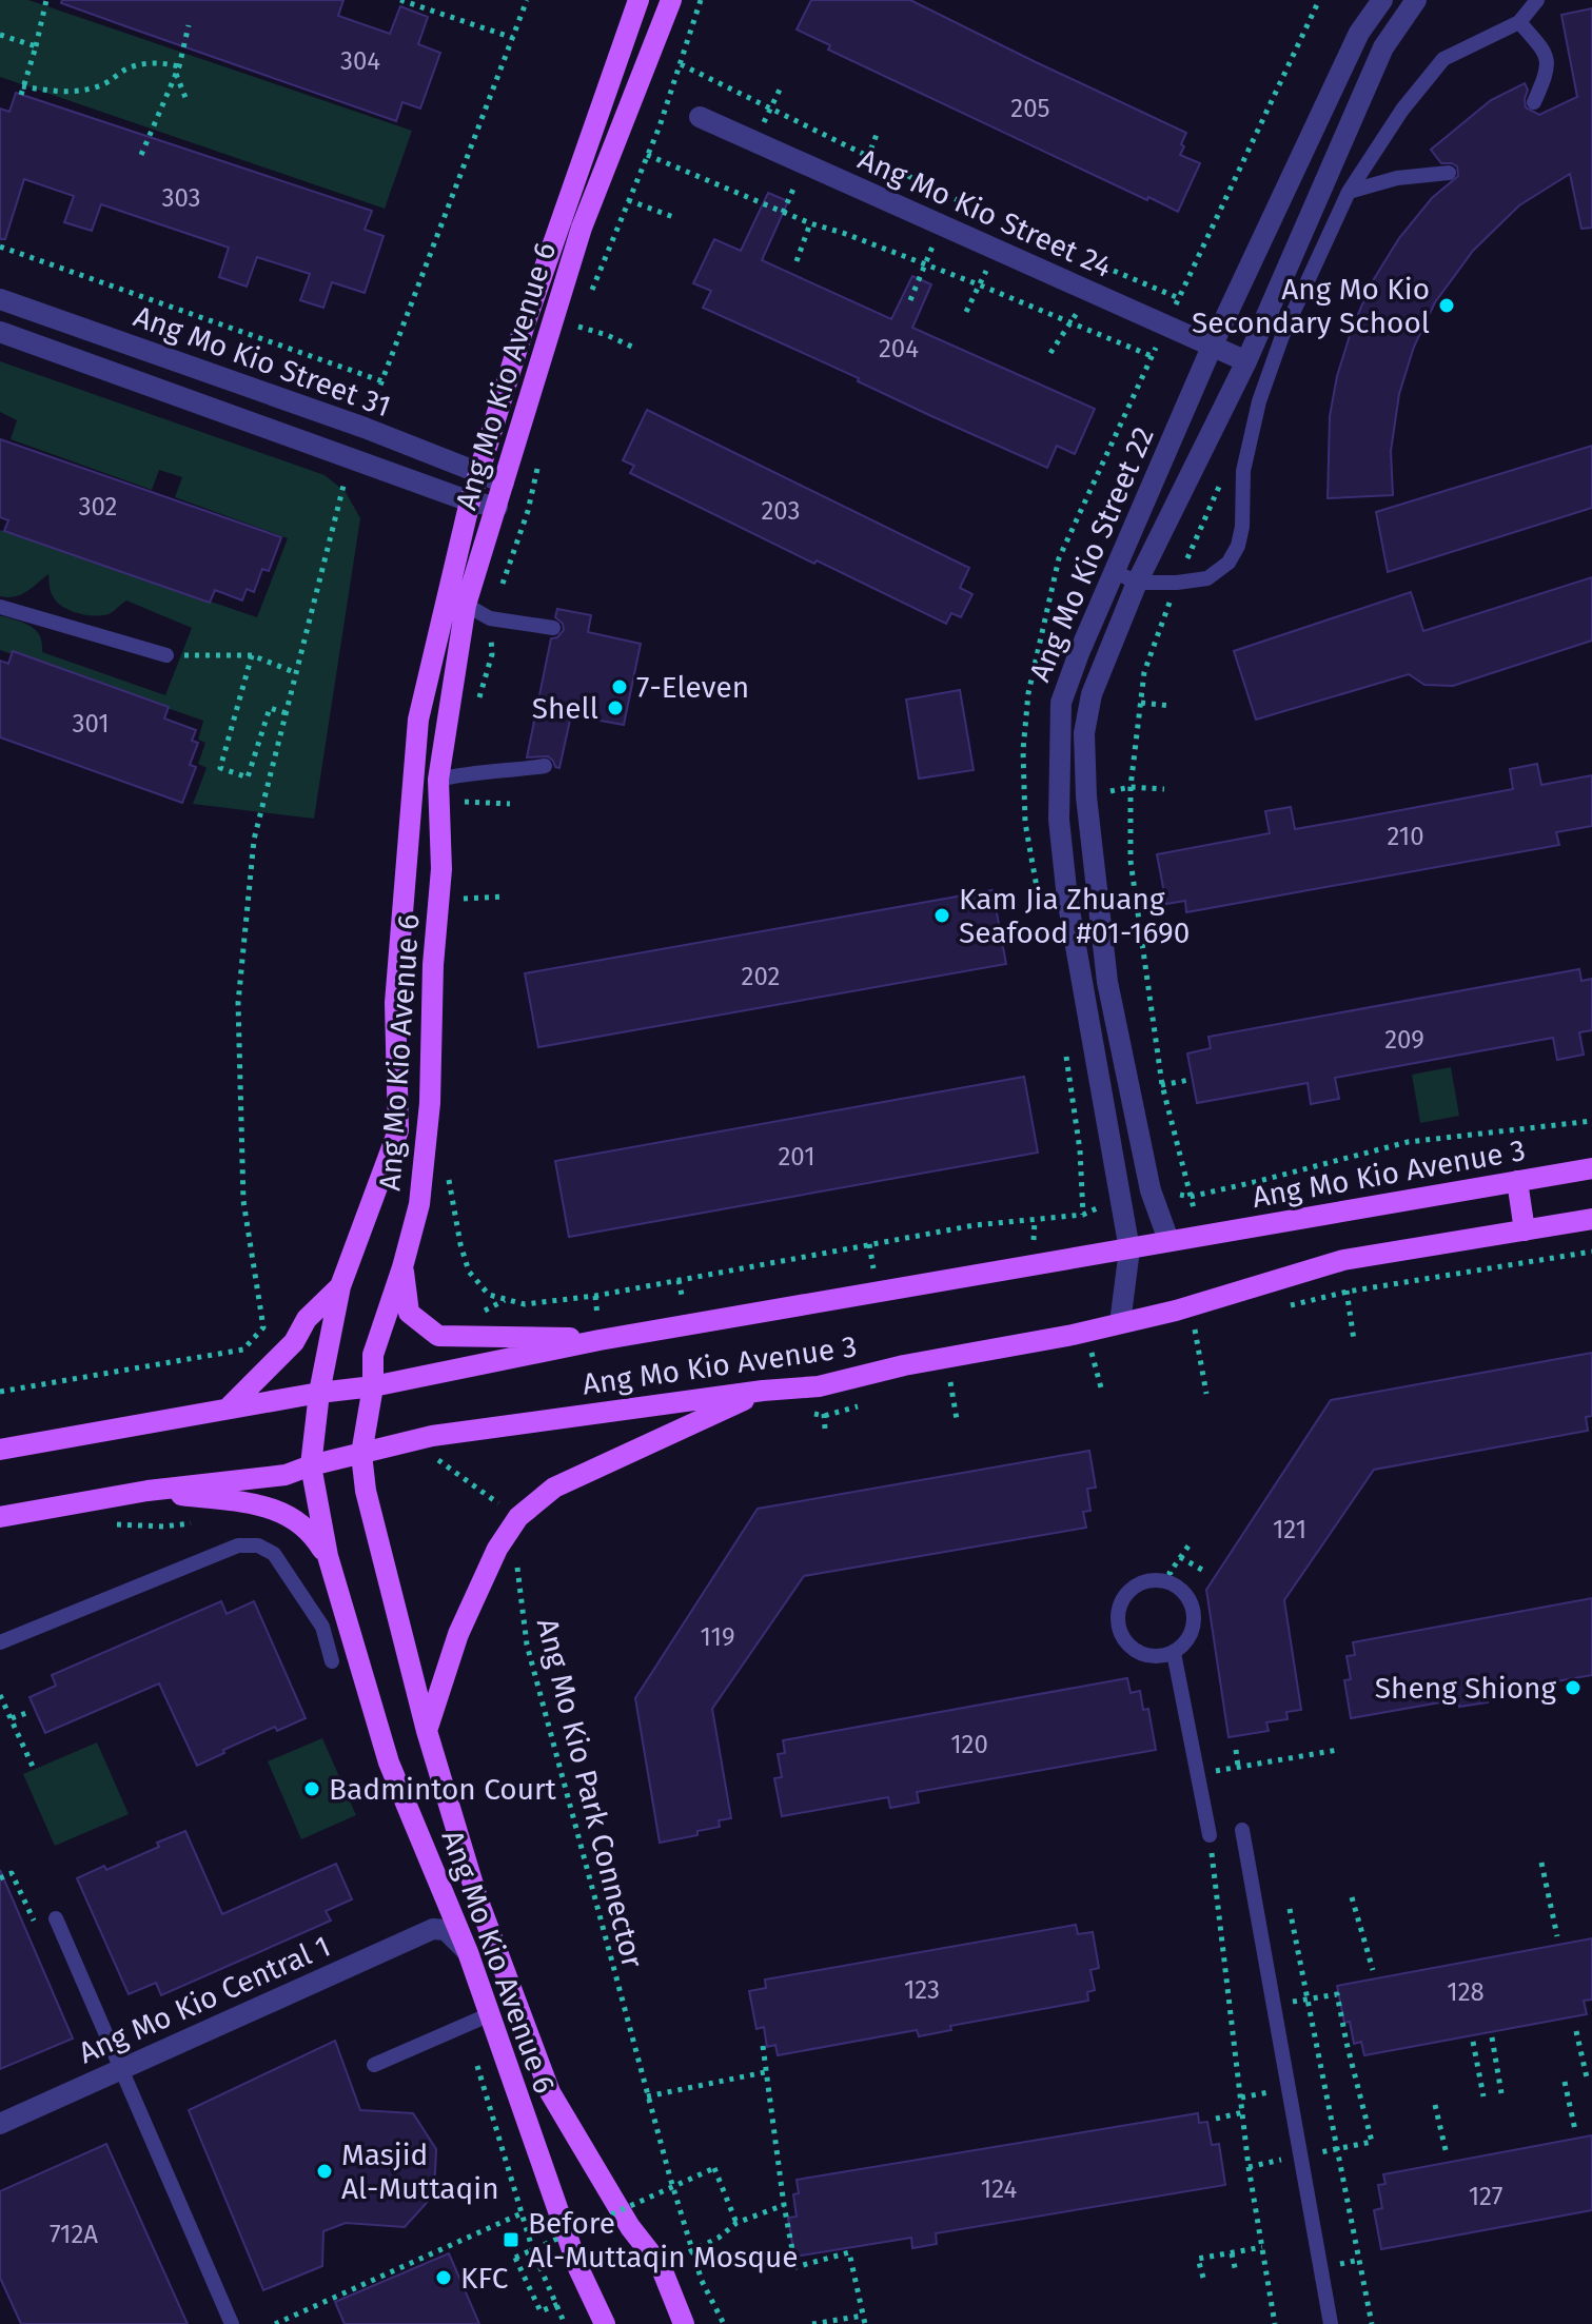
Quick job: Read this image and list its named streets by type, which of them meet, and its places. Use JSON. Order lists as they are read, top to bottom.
{
  "streets": {
    "main road": ["Ang Mo Kio Avenue 6", "Ang Mo Kio Avenue 3"],
    "street": [
      "Ang Mo Kio Street 24",
      "Ang Mo Kio Street 31",
      "Ang Mo Kio Street 22",
      "Ang Mo Kio Central 1"
    ],
    "path": ["Ang Mo Kio Park Connector"]
  },
  "crossings": [
    ["Ang Mo Kio Street 24", "Ang Mo Kio Street 22"],
    ["Ang Mo Kio Street 31", "Ang Mo Kio Avenue 6"],
    ["Ang Mo Kio Avenue 6", "Ang Mo Kio Avenue 3"],
    ["Ang Mo Kio Street 22", "Ang Mo Kio Avenue 3"]
  ],
  "places": {
    "other": [
      "Ang Mo Kio Secondary School",
      "7-Eleven",
      "Shell",
      "Kam Jia Zhuang Seafood #01-1690",
      "Sheng Shiong",
      "Badminton Court",
      "Masjid Al-Muttaqin",
      "KFC"
    ],
    "transit": ["Before Al-Muttaqin Mosque"]
  },
  "house_numbers": [
    "304",
    "205",
    "303",
    "204",
    "302",
    "203",
    "301",
    "210",
    "202",
    "209",
    "201",
    "121",
    "119",
    "120",
    "123",
    "128",
    "124",
    "127",
    "712A"
  ]
}
